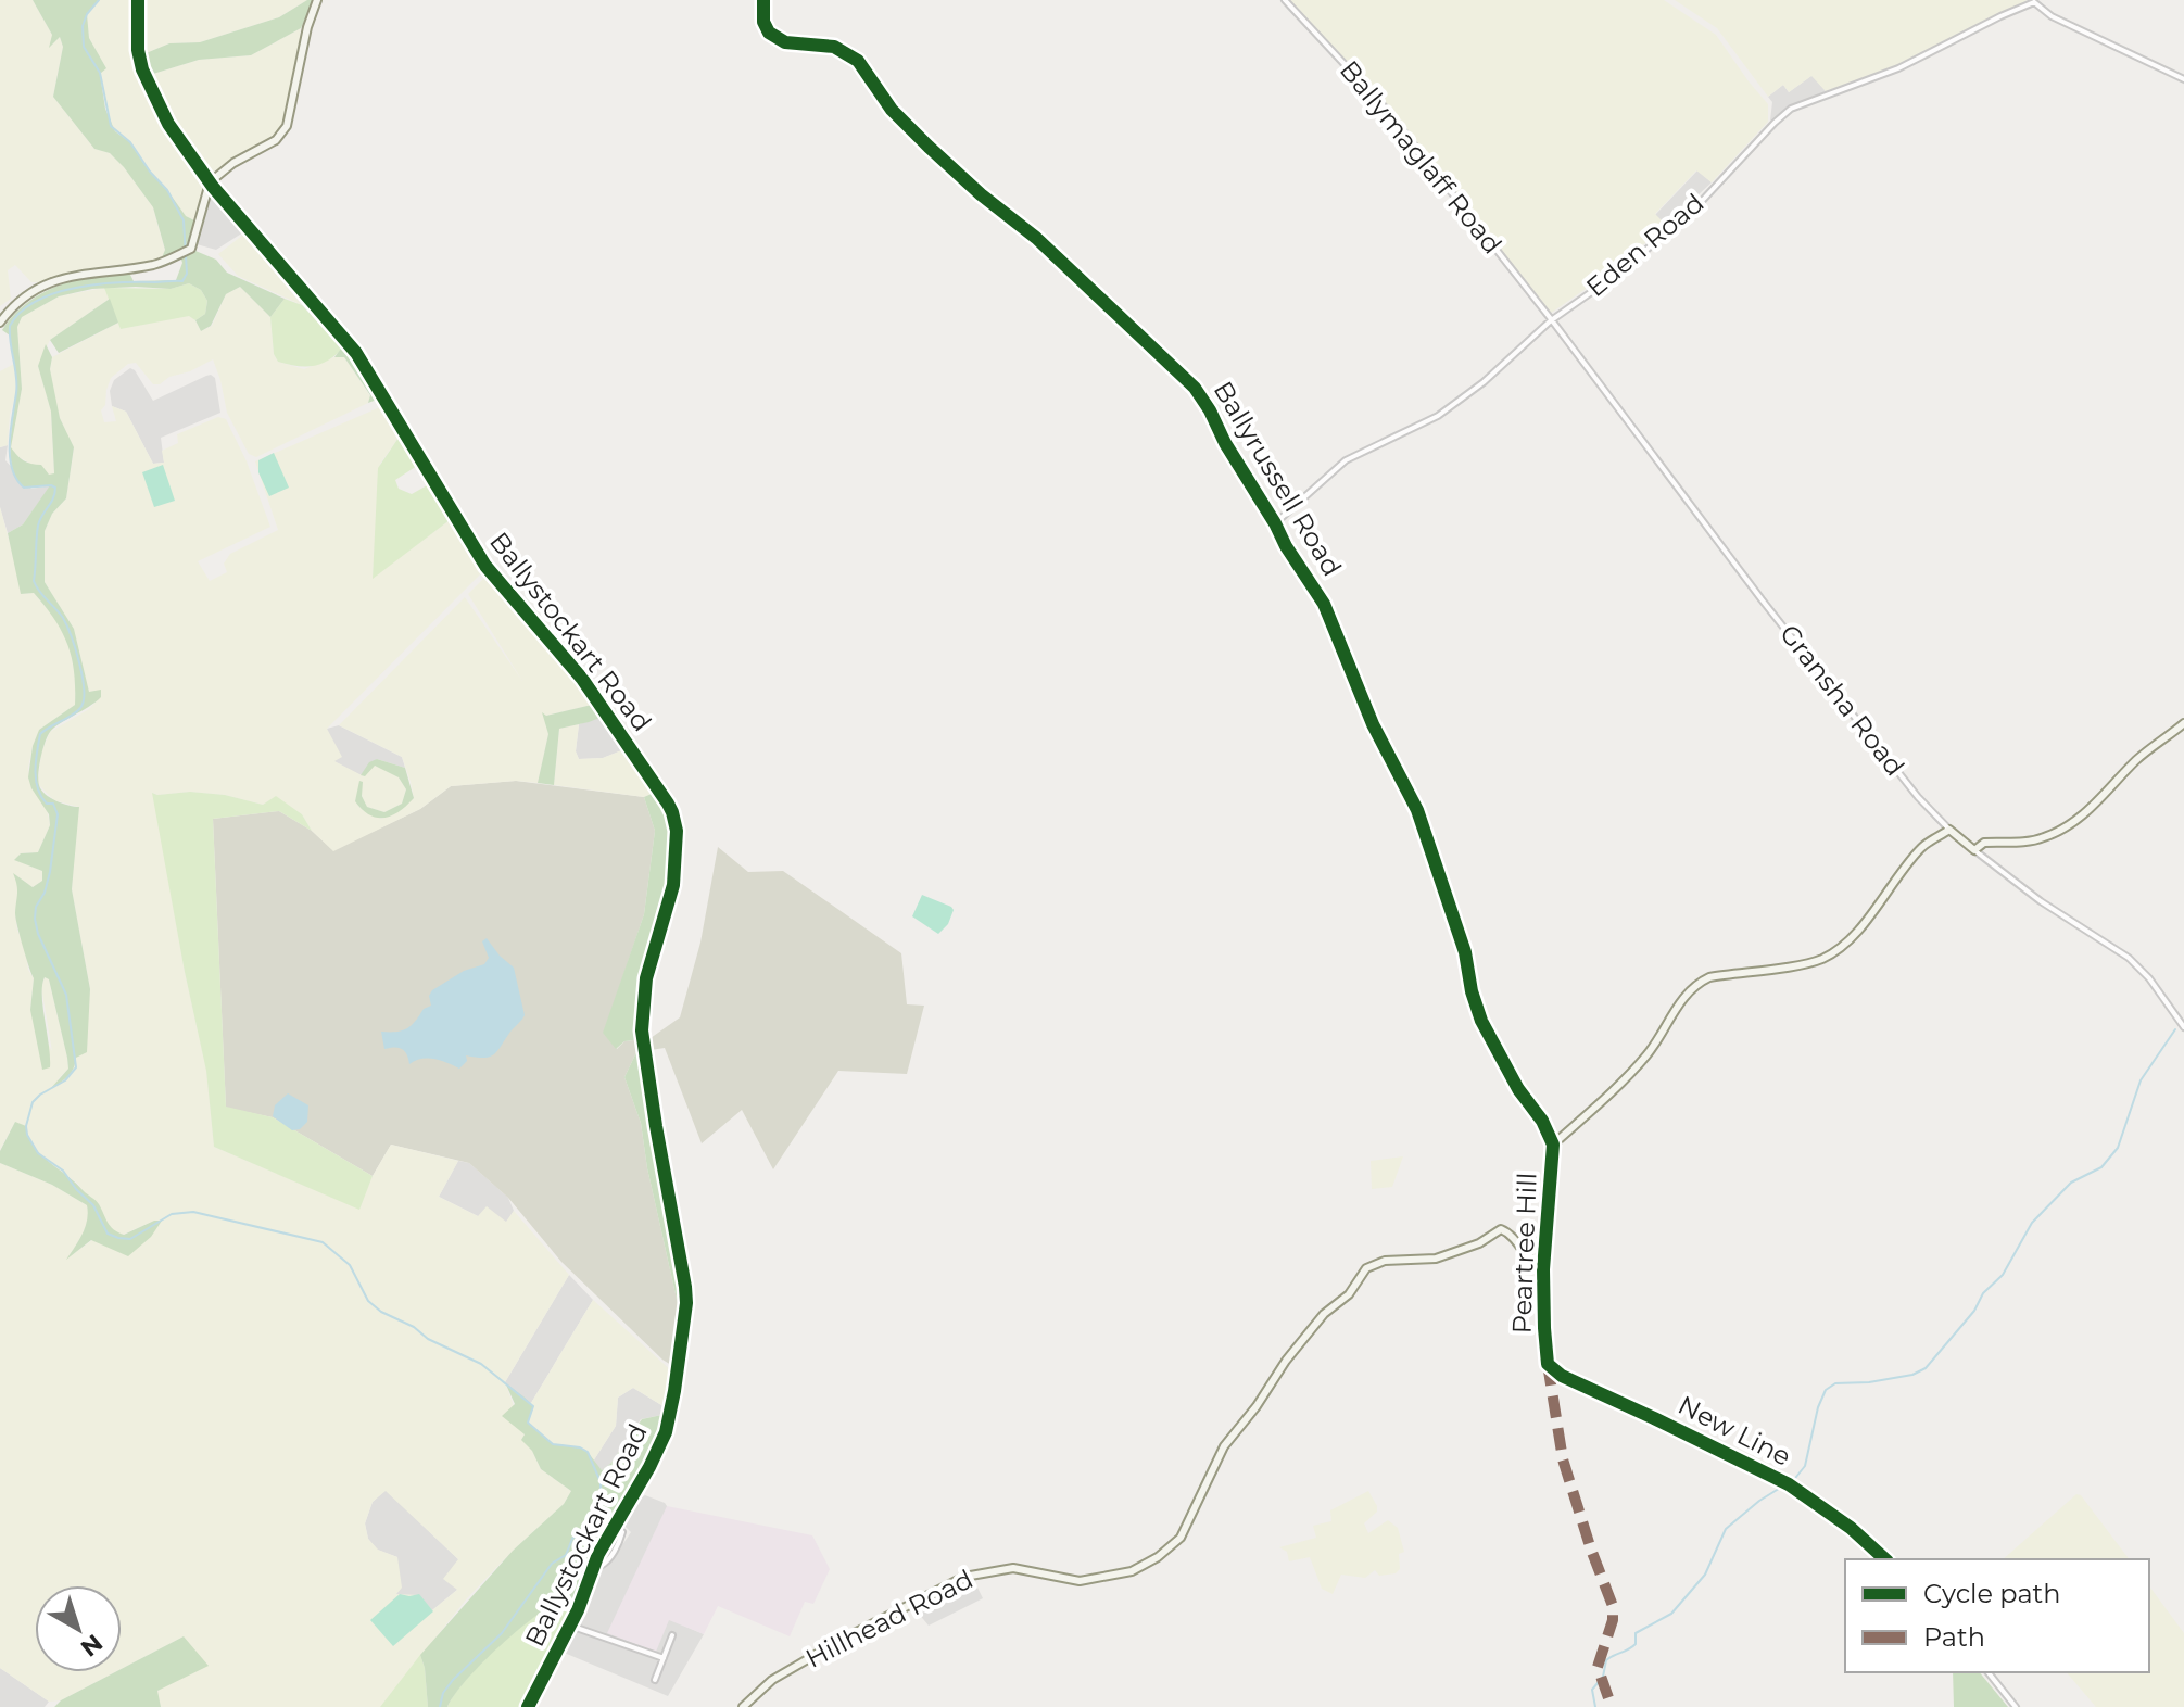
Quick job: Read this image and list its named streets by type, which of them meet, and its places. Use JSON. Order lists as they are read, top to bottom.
{
  "streets": {
    "street": [
      "Ballymaglaff Road",
      "Eden Road",
      "Ballyrussell Road",
      "Ballystockart Road",
      "Gransha Road",
      "Peartree Hill",
      "New Line",
      "Hillhead Road"
    ]
  },
  "crossings": [
    ["Ballymaglaff Road", "Eden Road"],
    ["Ballymaglaff Road", "Gransha Road"],
    ["Eden Road", "Ballyrussell Road"],
    ["Eden Road", "Gransha Road"],
    ["Ballyrussell Road", "Peartree Hill"],
    ["Gransha Road", "Peartree Hill"],
    ["Peartree Hill", "New Line"],
    ["Peartree Hill", "Hillhead Road"]
  ],
  "legend": ["Cycle path", "Path"],
  "north": "bottom right"
}
